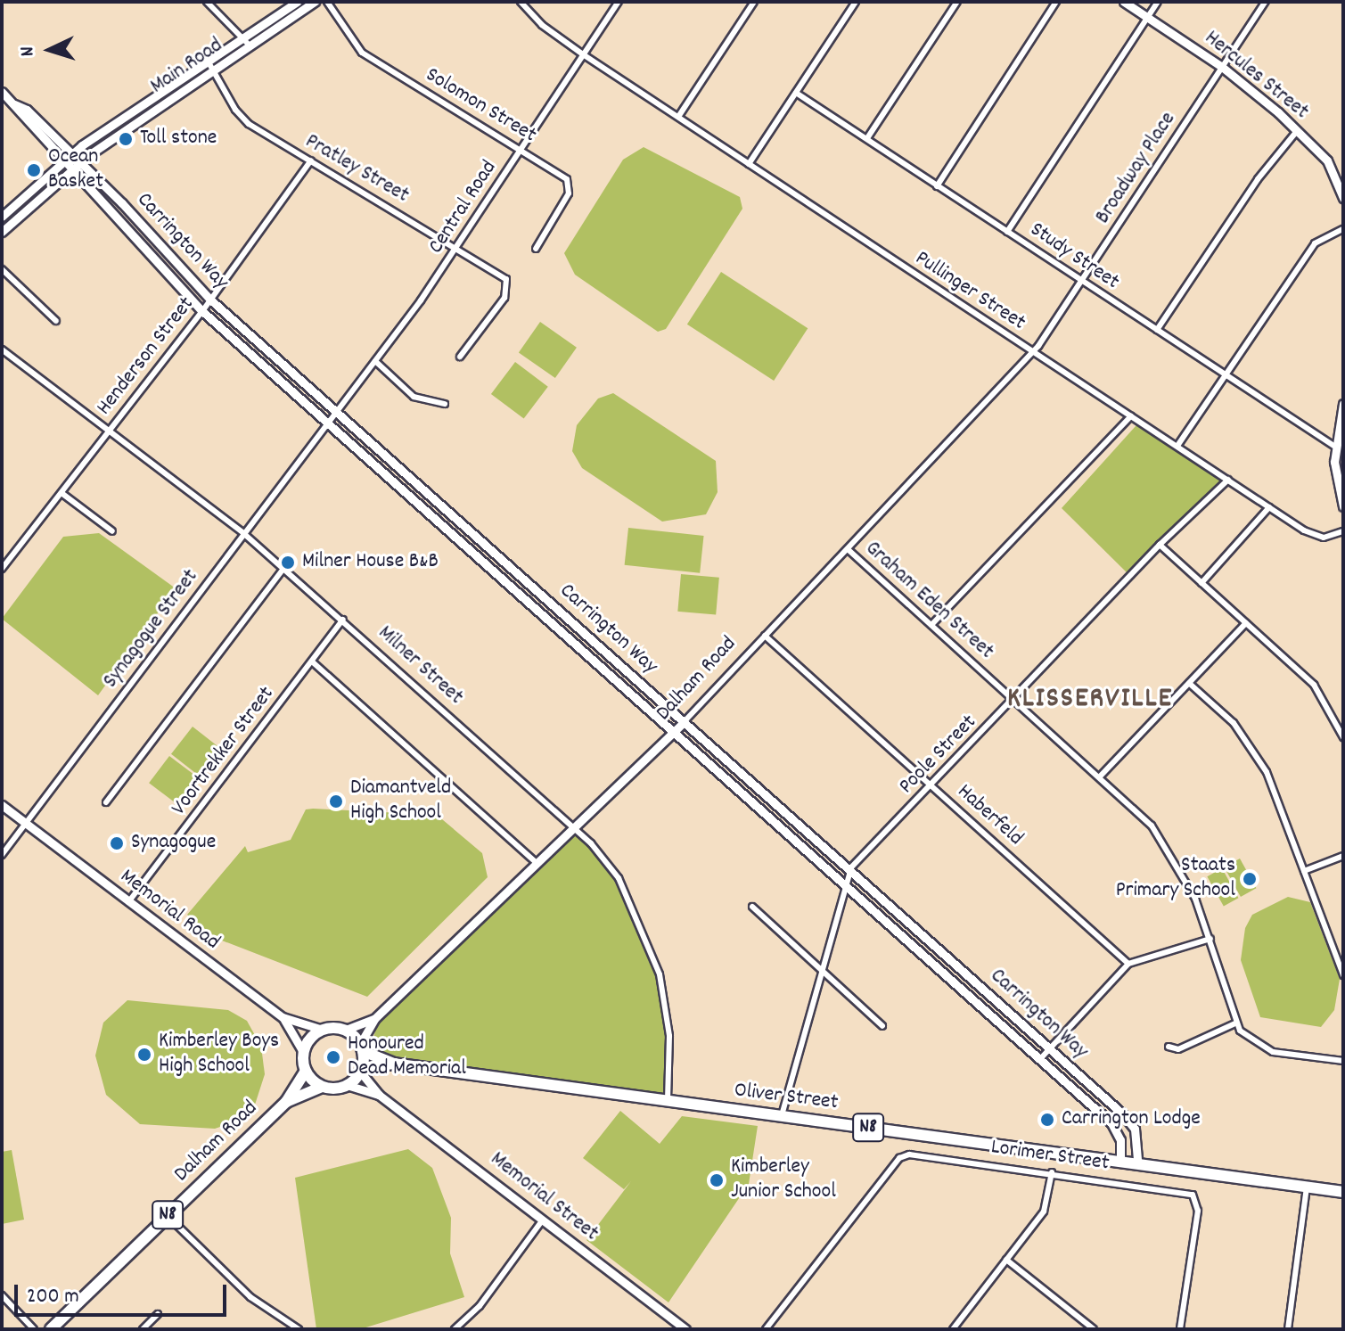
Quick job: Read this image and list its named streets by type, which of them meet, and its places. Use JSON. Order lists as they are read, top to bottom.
{
  "streets": {
    "highway": ["Dalham Road", "Oliver Street", "N8"],
    "street": [
      "Main Road",
      "Hercules Street",
      "Solomon Street",
      "Broadway Place",
      "Pratley Street",
      "Central Road",
      "Carrington Way",
      "Study Street",
      "Pullinger Street",
      "Henderson Street",
      "Graham Eden Street",
      "Synagogue Street",
      "Milner Street",
      "Voortrekker Street",
      "Poole Street",
      "Haberfeld",
      "Memorial Road",
      "Lorimer Street",
      "Memorial Street"
    ]
  },
  "crossings": [
    ["Main Road", "Pratley Street"],
    ["Main Road", "Carrington Way"],
    ["Hercules Street", "Broadway Place"],
    ["Solomon Street", "Central Road"],
    ["Broadway Place", "Study Street"],
    ["Broadway Place", "Pullinger Street"],
    ["Broadway Place", "Dalham Road"],
    ["Pratley Street", "Central Road"],
    ["Pratley Street", "Henderson Street"],
    ["Central Road", "Carrington Way"],
    ["Central Road", "Pullinger Street"],
    ["Central Road", "Synagogue Street"],
    ["Carrington Way", "Henderson Street"],
    ["Carrington Way", "Synagogue Street"],
    ["Carrington Way", "Dalham Road"],
    ["Carrington Way", "Poole Street"],
    ["Carrington Way", "Oliver Street"],
    ["Pullinger Street", "Dalham Road"],
    ["Pullinger Street", "Poole Street"],
    ["Henderson Street", "Milner Street"],
    ["Graham Eden Street", "Dalham Road"],
    ["Graham Eden Street", "Poole Street"],
    ["Synagogue Street", "Milner Street"],
    ["Synagogue Street", "Memorial Road"],
    ["Milner Street", "Dalham Road"],
    ["Milner Street", "Voortrekker Street"],
    ["Milner Street", "Oliver Street"],
    ["Dalham Road", "Haberfeld"],
    ["Dalham Road", "Memorial Road"],
    ["Dalham Road", "Oliver Street"],
    ["Dalham Road", "N8"],
    ["Dalham Road", "Memorial Street"],
    ["Voortrekker Street", "Memorial Road"],
    ["Poole Street", "Haberfeld"],
    ["Poole Street", "Oliver Street"],
    ["Memorial Road", "Oliver Street"],
    ["Memorial Road", "N8"],
    ["Memorial Road", "Memorial Street"],
    ["Oliver Street", "N8"],
    ["Oliver Street", "Memorial Street"],
    ["N8", "Memorial Street"]
  ],
  "districts": ["KLISSERVILLE"],
  "places": [
    "Toll stone",
    "Ocean Basket",
    "Milner House B&B",
    "Diamantveld High School",
    "Synagogue",
    "Staats Primary School",
    "Kimberley Boys High School",
    "Honoured Dead Memorial",
    "Carrington Lodge",
    "Kimberley Junior School"
  ],
  "scale_bar": "200 m",
  "north": "left"
}
